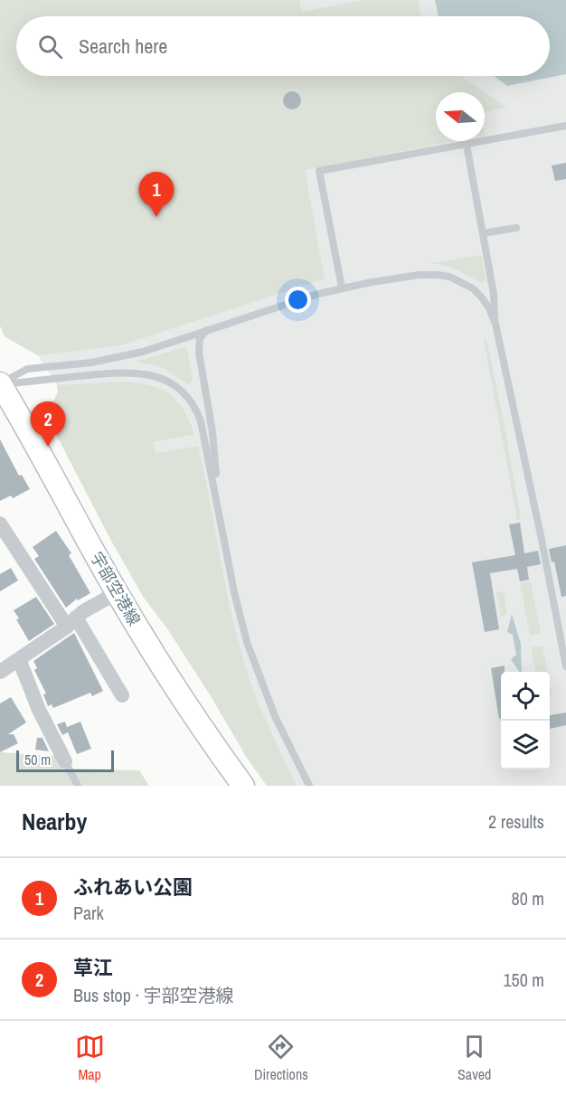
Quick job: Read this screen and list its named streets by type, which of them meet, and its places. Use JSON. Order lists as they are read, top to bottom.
{
  "streets": {
    "main road": ["宇部空港線"]
  },
  "scale_bar": "50 m",
  "north": "left",
  "page": {
    "search": "Search here",
    "pins": ["1", "2"],
    "scale": "50 m",
    "heading": ["Nearby", "2 results"],
    "list": [
      {
        "mark": "1",
        "name": "ふれあい公園",
        "note": "Park",
        "value": "80 m"
      },
      {
        "mark": "2",
        "name": "草江",
        "note": "Bus stop · 宇部空港線",
        "value": "150 m"
      }
    ],
    "nav": ["Map", "Directions", "Saved"]
  }
}
